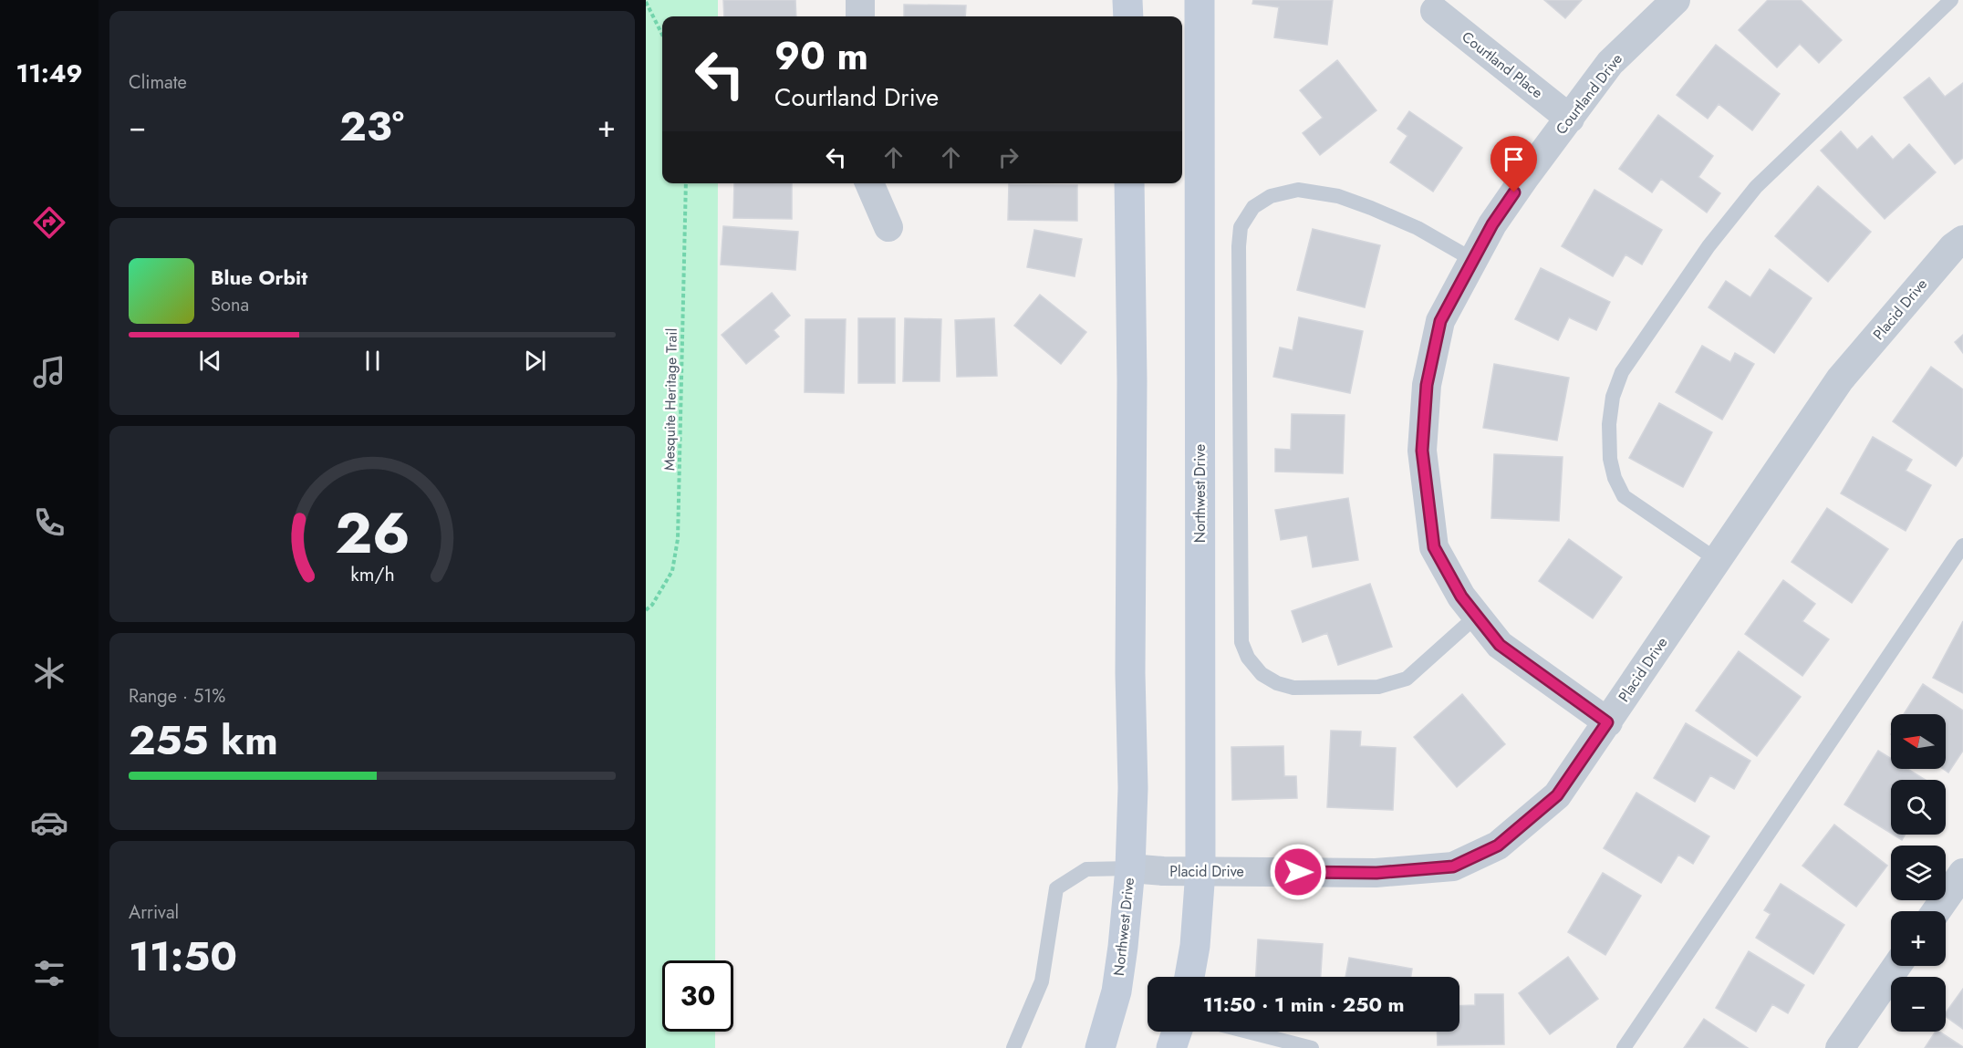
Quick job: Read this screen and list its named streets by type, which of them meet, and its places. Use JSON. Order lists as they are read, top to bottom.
{
  "streets": {
    "main road": ["Northwest Drive"],
    "street": ["Courtland Place", "Courtland Drive", "Placid Drive"],
    "path": ["Mesquite Heritage Trail"]
  },
  "crossings": [
    ["Courtland Place", "Courtland Drive"],
    ["Courtland Drive", "Placid Drive"],
    ["Placid Drive", "Northwest Drive"]
  ],
  "north": "left",
  "page": {
    "tabs": "11:49",
    "tile": [
      "Climate",
      ["Range · 51%", "255 km"],
      ["Arrival", "11:50"]
    ],
    "turn": ["90 m", "Courtland Drive"],
    "heat": ["−", "23°", "+"],
    "song": ["Blue Orbit", "Sona"],
    "map_buttons": ["+", "−"],
    "limit": "30",
    "trip": "11:50 · 1 min · 250 m",
    "gauge": ["26", "km/h"]
  }
}
